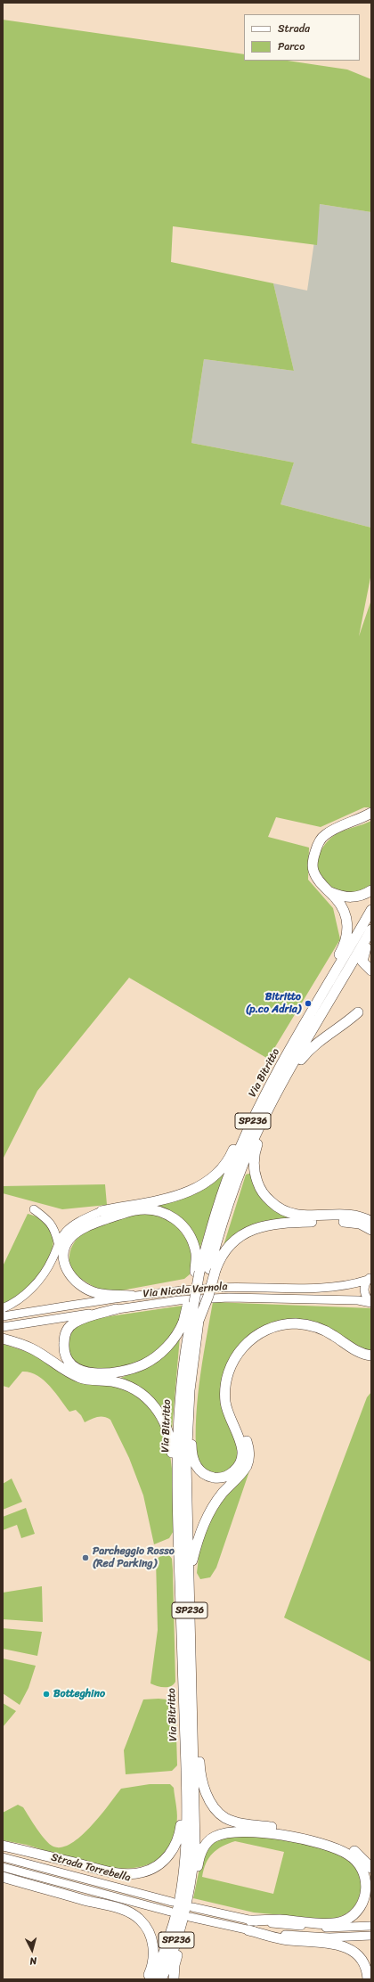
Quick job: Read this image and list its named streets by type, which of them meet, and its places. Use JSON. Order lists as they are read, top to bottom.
{
  "streets": {
    "highway": ["Via Bitritto", "SP236"],
    "main road": ["Via Nicola Vernola", "Strada Torrebella"]
  },
  "places": ["Bitritto (p.co Adria)", "Parcheggio Rosso (Red Parking)", "Botteghino"],
  "legend": ["Strada", "Parco"],
  "north": "bottom"
}
